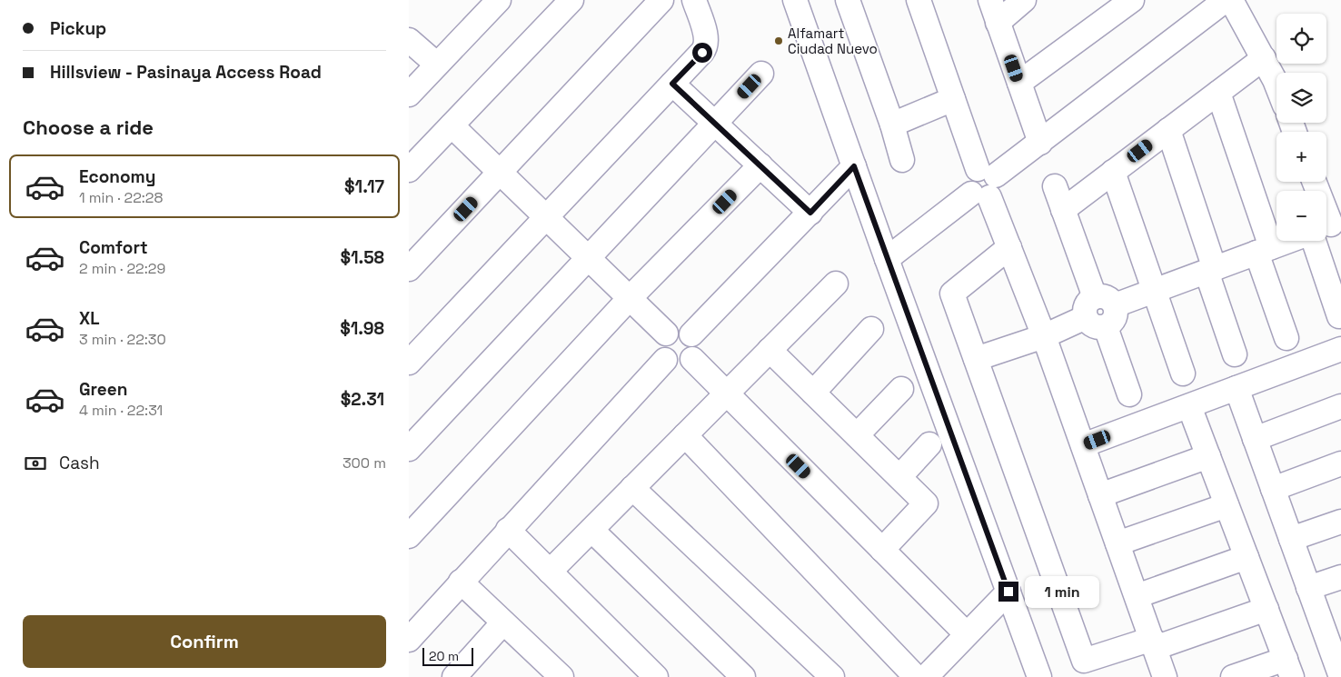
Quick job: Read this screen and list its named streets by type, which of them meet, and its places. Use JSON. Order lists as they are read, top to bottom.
{
  "places": ["Alfamart Ciudad Nuevo"],
  "scale_bar": "20 m",
  "page": {
    "banner": ["Pickup", "Hillsview - Pasinaya Access Road"],
    "map_buttons": ["+", "−"],
    "heading": "Choose a ride",
    "list": [
      {
        "name": "Economy",
        "note": "1 min · 22:28",
        "value": "$1.17"
      },
      {
        "name": "Comfort",
        "note": "2 min · 22:29",
        "value": "$1.58"
      },
      {
        "name": "XL",
        "note": "3 min · 22:30",
        "value": "$1.98"
      },
      {
        "name": "Green",
        "note": "4 min · 22:31",
        "value": "$2.31"
      }
    ],
    "pay": ["Cash", "300 m"],
    "bubble": "1 min",
    "buttons": "Confirm",
    "scale": "20 m"
  }
}
